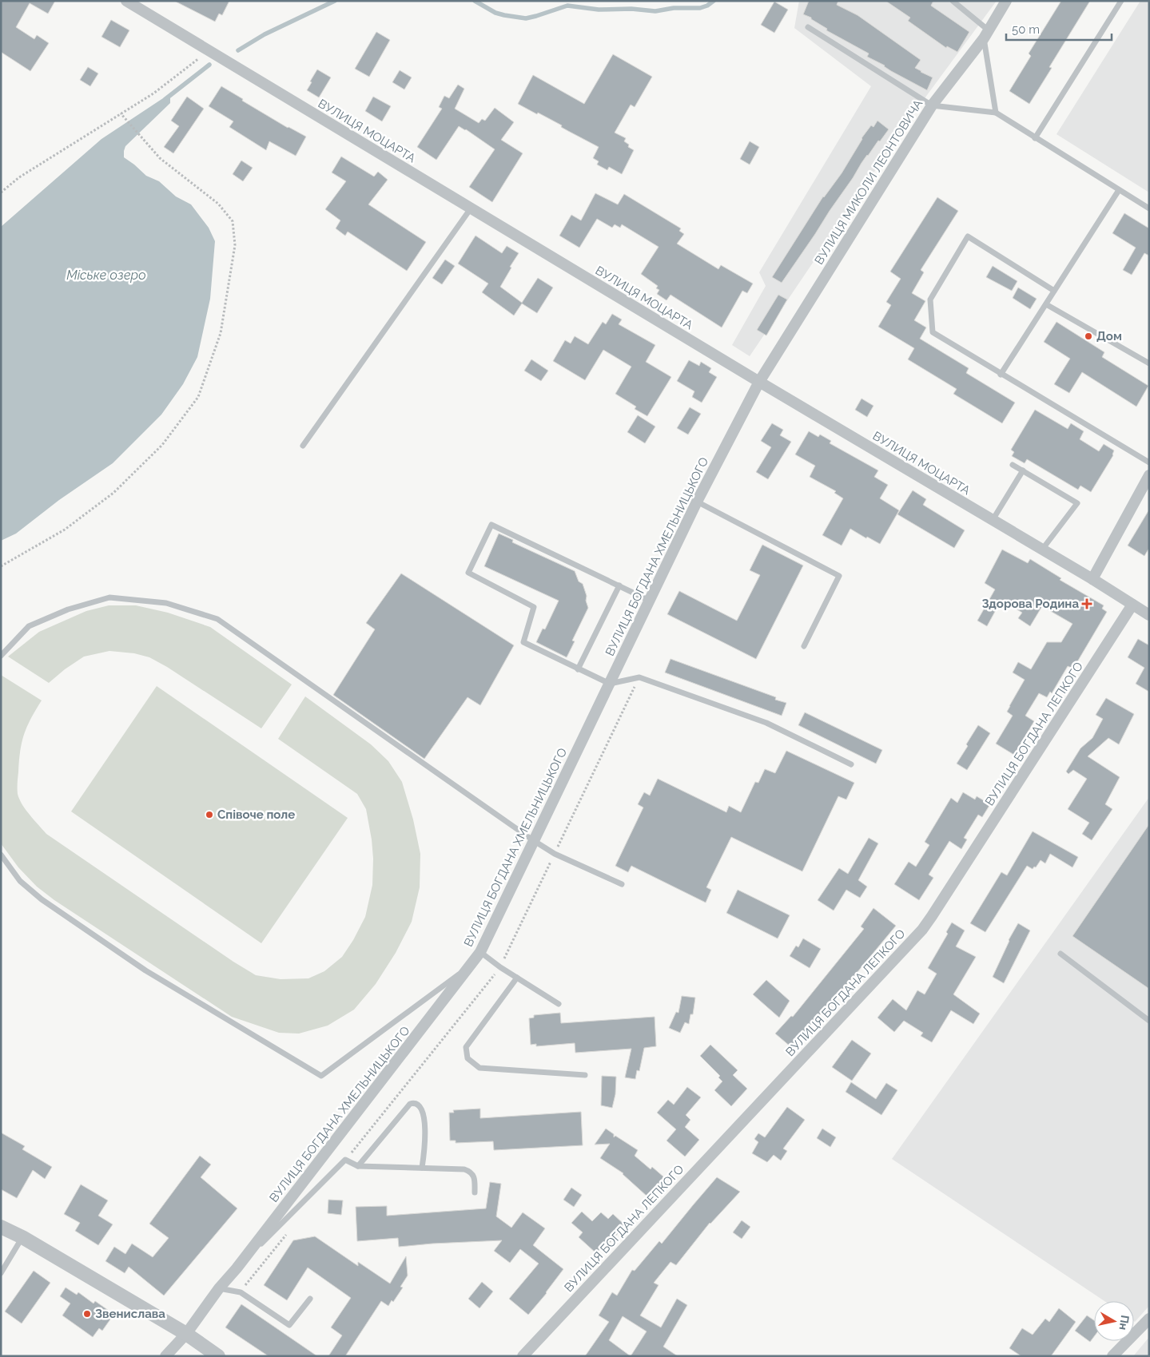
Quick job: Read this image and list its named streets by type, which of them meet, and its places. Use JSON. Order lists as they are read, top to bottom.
{
  "streets": {
    "street": [
      "ВУЛИЦЯ МОЦАРТА",
      "ВУЛИЦЯ МИКОЛИ ЛЕОНТОВИЧА",
      "ВУЛИЦЯ БОГДАНА ХМЕЛЬНИЦЬКОГО",
      "ВУЛИЦЯ БОГДАНА ЛЕПКОГО"
    ]
  },
  "crossings": [
    ["ВУЛИЦЯ МОЦАРТА", "ВУЛИЦЯ МИКОЛИ ЛЕОНТОВИЧА"],
    ["ВУЛИЦЯ МОЦАРТА", "ВУЛИЦЯ БОГДАНА ХМЕЛЬНИЦЬКОГО"],
    ["ВУЛИЦЯ МОЦАРТА", "ВУЛИЦЯ БОГДАНА ЛЕПКОГО"],
    ["ВУЛИЦЯ МИКОЛИ ЛЕОНТОВИЧА", "ВУЛИЦЯ БОГДАНА ХМЕЛЬНИЦЬКОГО"]
  ],
  "water": ["Міське озеро"],
  "places": {
    "other": ["Дом", "Співоче поле", "Звенислава"],
    "health": ["Здорова Родина"]
  },
  "scale_bar": "50 m",
  "north": "right"
}
